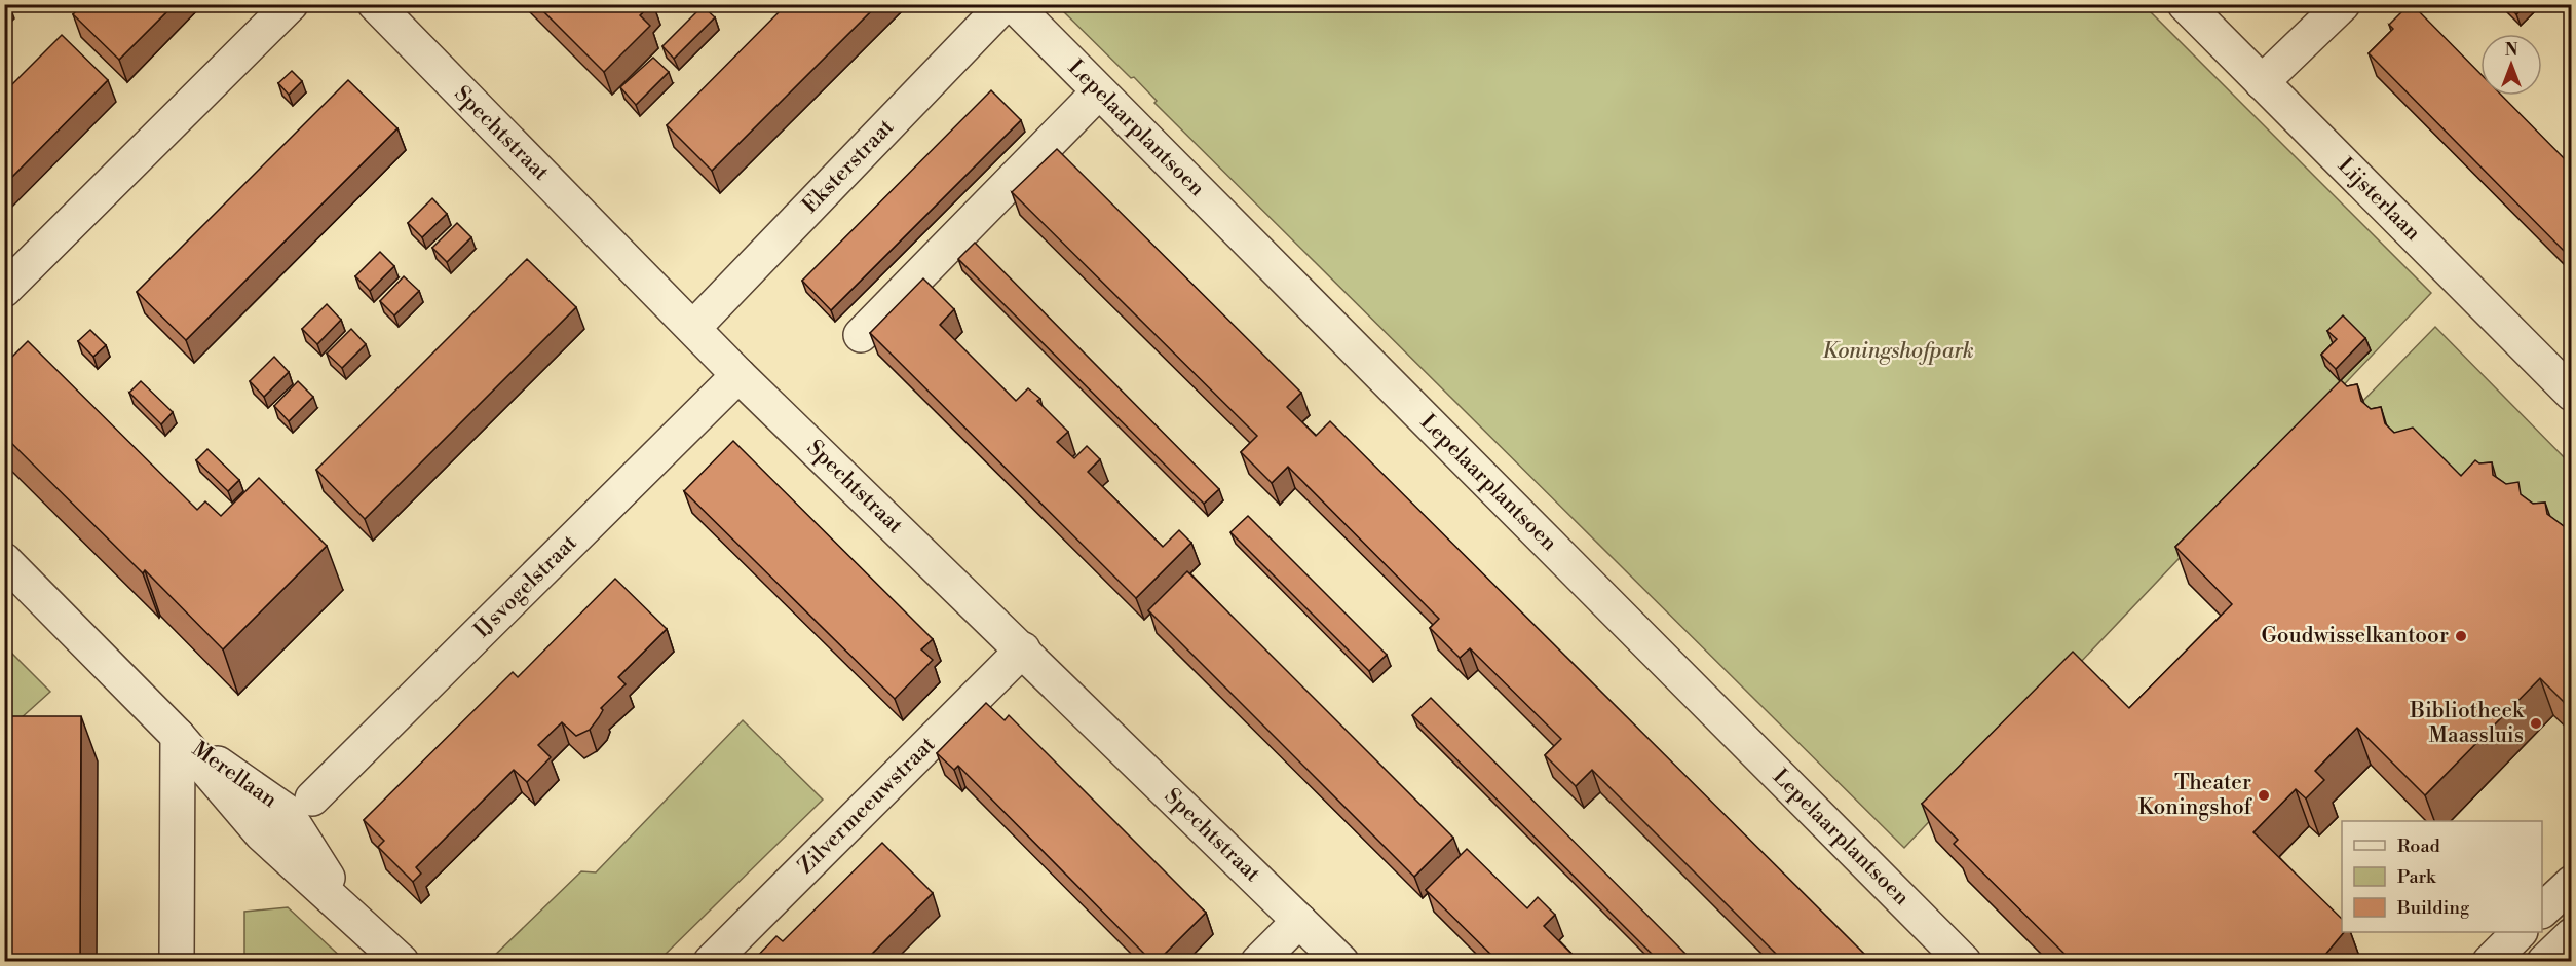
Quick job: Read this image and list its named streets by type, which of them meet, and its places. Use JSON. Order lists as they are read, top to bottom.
{
  "streets": {
    "street": [
      "Lepelaarplantsoen",
      "Spechtstraat",
      "Eksterstraat",
      "Lijsterlaan",
      "IJsvogelstraat",
      "Merellaan",
      "Zilvermeeuwstraat"
    ]
  },
  "crossings": [
    ["Spechtstraat", "Eksterstraat"],
    ["Spechtstraat", "IJsvogelstraat"],
    ["Spechtstraat", "Zilvermeeuwstraat"]
  ],
  "parks": ["Koningshofpark"],
  "places": ["Goudwisselkantoor", "Bibliotheek Maassluis", "Theater Koningshof"],
  "legend": ["Road", "Park", "Building"],
  "north": "top"
}
